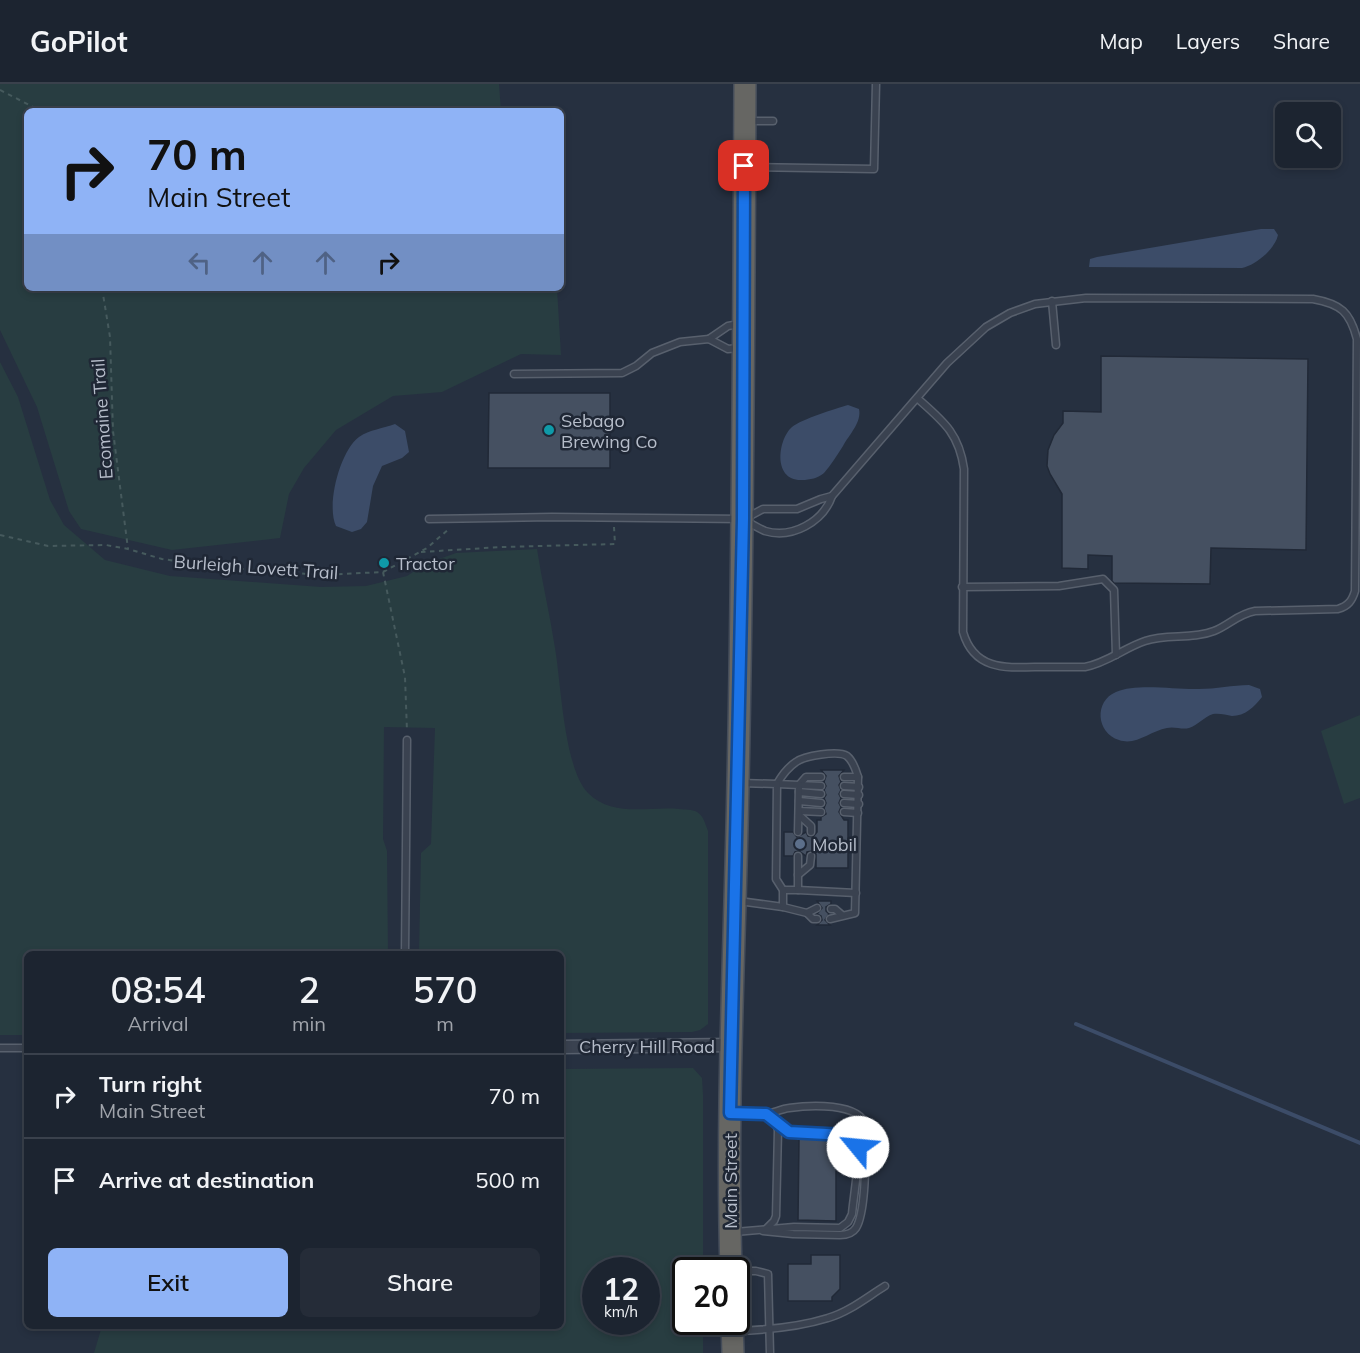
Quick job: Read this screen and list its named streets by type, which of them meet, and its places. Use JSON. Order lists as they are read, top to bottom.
{
  "streets": {
    "highway": ["Main Street"],
    "street": ["Cherry Hill Road"],
    "path": ["Ecomaine Trail", "Burleigh Lovett Trail"]
  },
  "crossings": [
    ["Ecomaine Trail", "Burleigh Lovett Trail"],
    ["Cherry Hill Road", "Main Street"]
  ],
  "places": ["Sebago Brewing Co", "Tractor", "Mobil"],
  "page": {
    "header": "GoPilot",
    "nav": ["Map", "Layers", "Share"],
    "turn": ["70 m", "Main Street"],
    "eta": [
      "08:54",
      "Arrival",
      "2",
      "min",
      "570",
      "m"
    ],
    "list": [
      {
        "name": "Turn right",
        "note": "Main Street",
        "value": "70 m"
      },
      {
        "name": "Arrive at destination",
        "value": "500 m"
      }
    ],
    "buttons": ["Exit", "Share"],
    "speed": "12 km/h",
    "limit": "20"
  }
}
